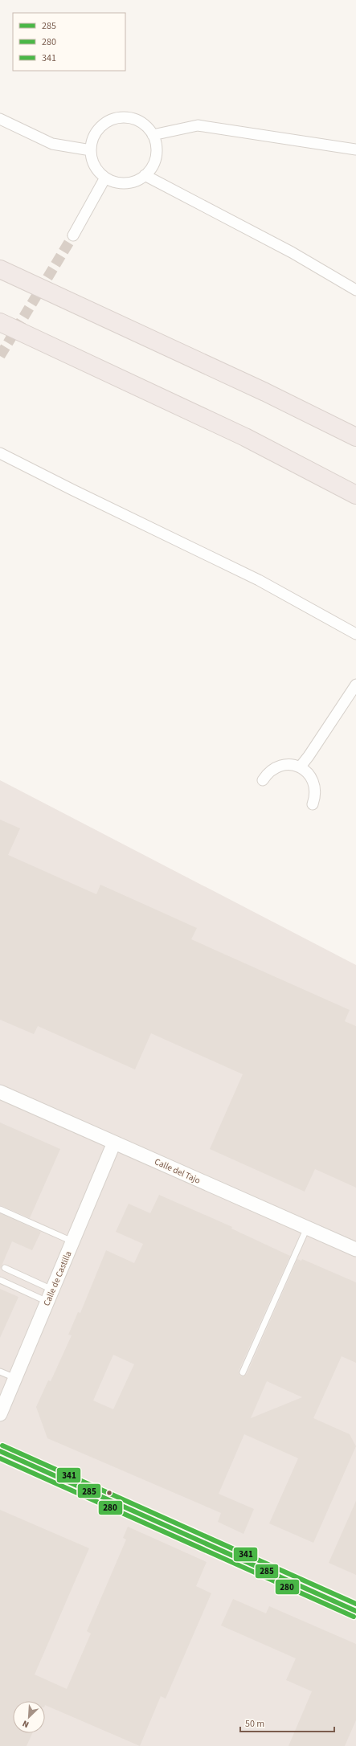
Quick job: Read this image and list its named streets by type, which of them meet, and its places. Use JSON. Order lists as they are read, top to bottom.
{
  "streets": {
    "street": ["Calle del Tajo", "Calle de Castilla"]
  },
  "crossings": [
    ["Calle del Tajo", "Calle de Castilla"]
  ],
  "lines": ["transit line 341", "transit line 285", "transit line 280"],
  "legend": ["285", "280", "341"],
  "scale_bar": "50 m",
  "north": "bottom left"
}
